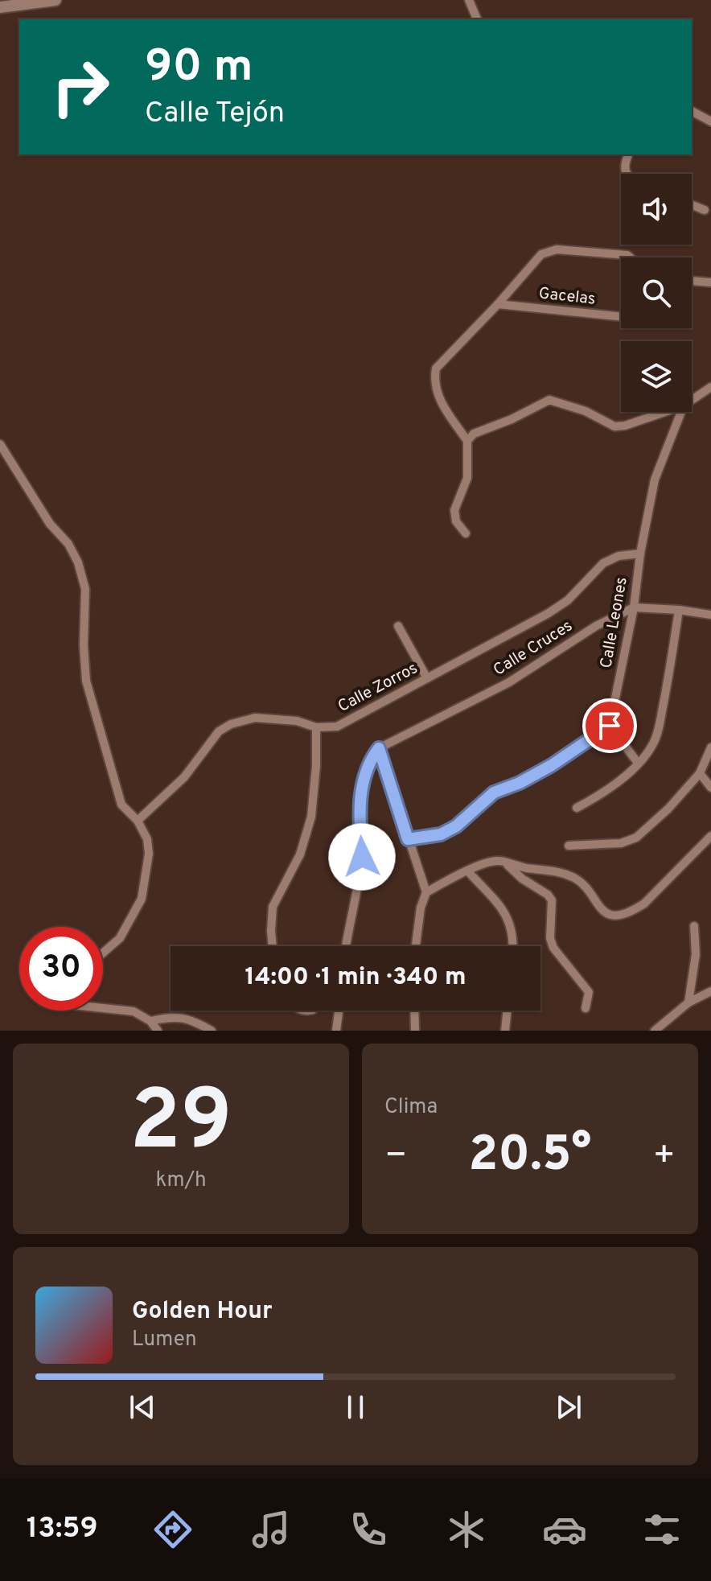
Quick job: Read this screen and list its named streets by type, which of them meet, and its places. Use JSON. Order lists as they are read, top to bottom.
{
  "streets": {
    "street": [
      "Gacelas",
      "Calle Leones",
      "Calle Cruces",
      "Calle Zorros"
    ]
  },
  "crossings": [
    ["Calle Leones", "Calle Cruces"],
    ["Calle Leones", "Calle Zorros"]
  ],
  "page": {
    "turn": ["90 m", "Calle Tejón"],
    "limit": "30",
    "trip": "14:00 · 1 min · 340 m",
    "tile": [
      ["29", "km/h"],
      "Clima"
    ],
    "heat": ["−", "20.5°", "+"],
    "song": ["Golden Hour", "Lumen"],
    "tabs": "13:59"
  }
}
